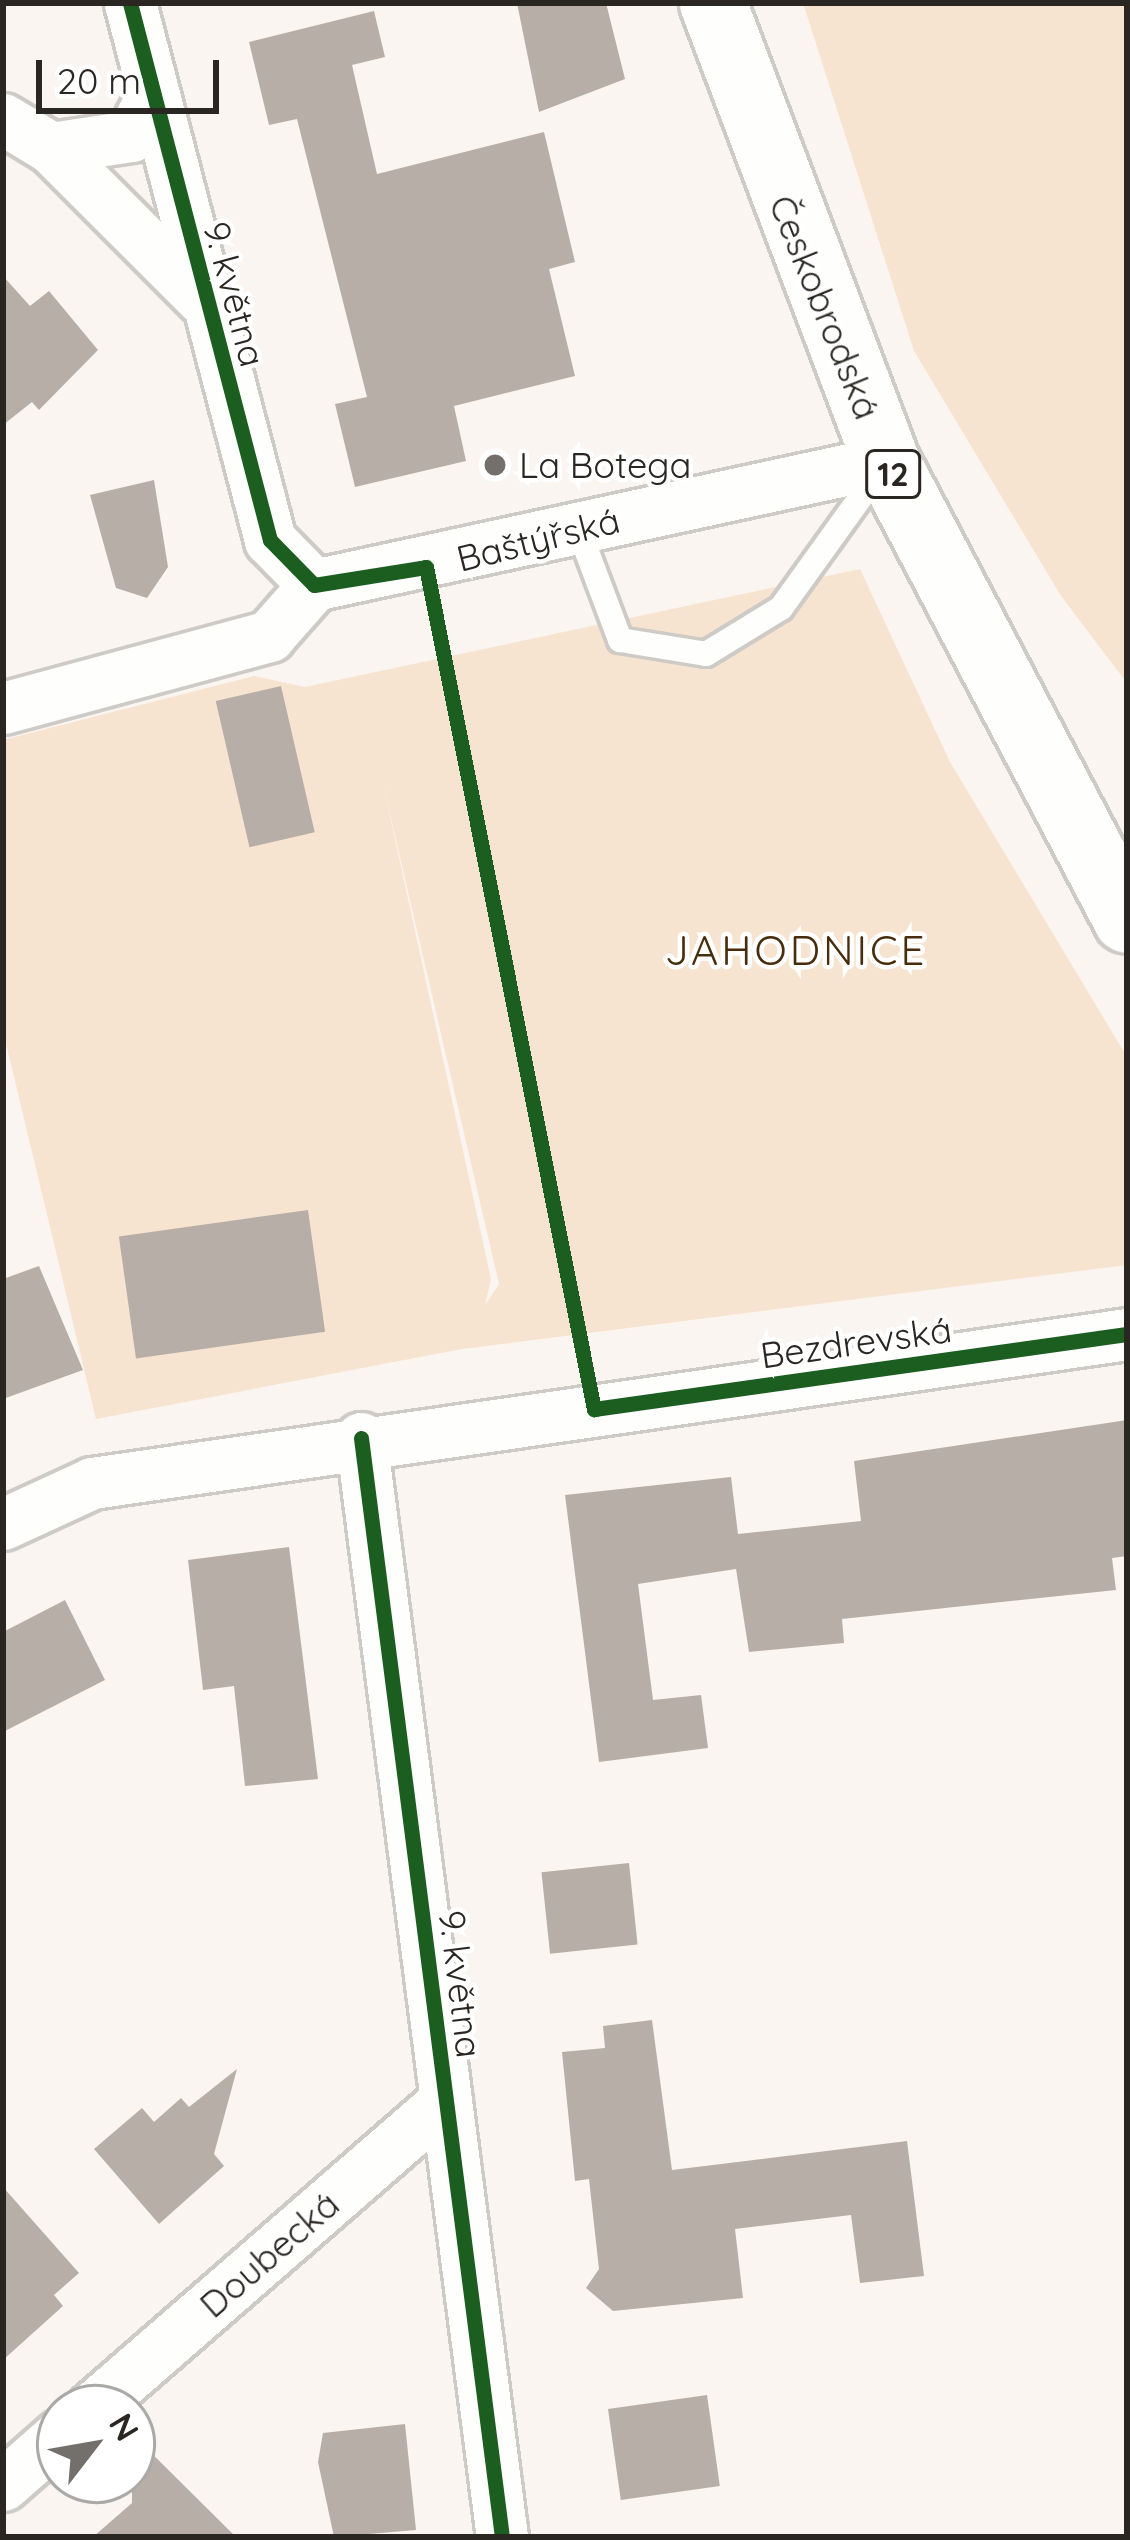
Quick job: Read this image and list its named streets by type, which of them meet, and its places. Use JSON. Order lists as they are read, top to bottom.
{
  "streets": {
    "main road": ["Českobrodská", "12"],
    "street": [
      "9. května",
      "Baštýřská",
      "Bezdrevská",
      "Doubecká"
    ]
  },
  "crossings": [
    ["9. května", "Baštýřská"],
    ["9. května", "Bezdrevská"],
    ["9. května", "Doubecká"],
    ["Českobrodská", "Baštýřská"]
  ],
  "districts": ["JAHODNICE"],
  "places": ["La Botega"],
  "scale_bar": "20 m",
  "north": "top right"
}
